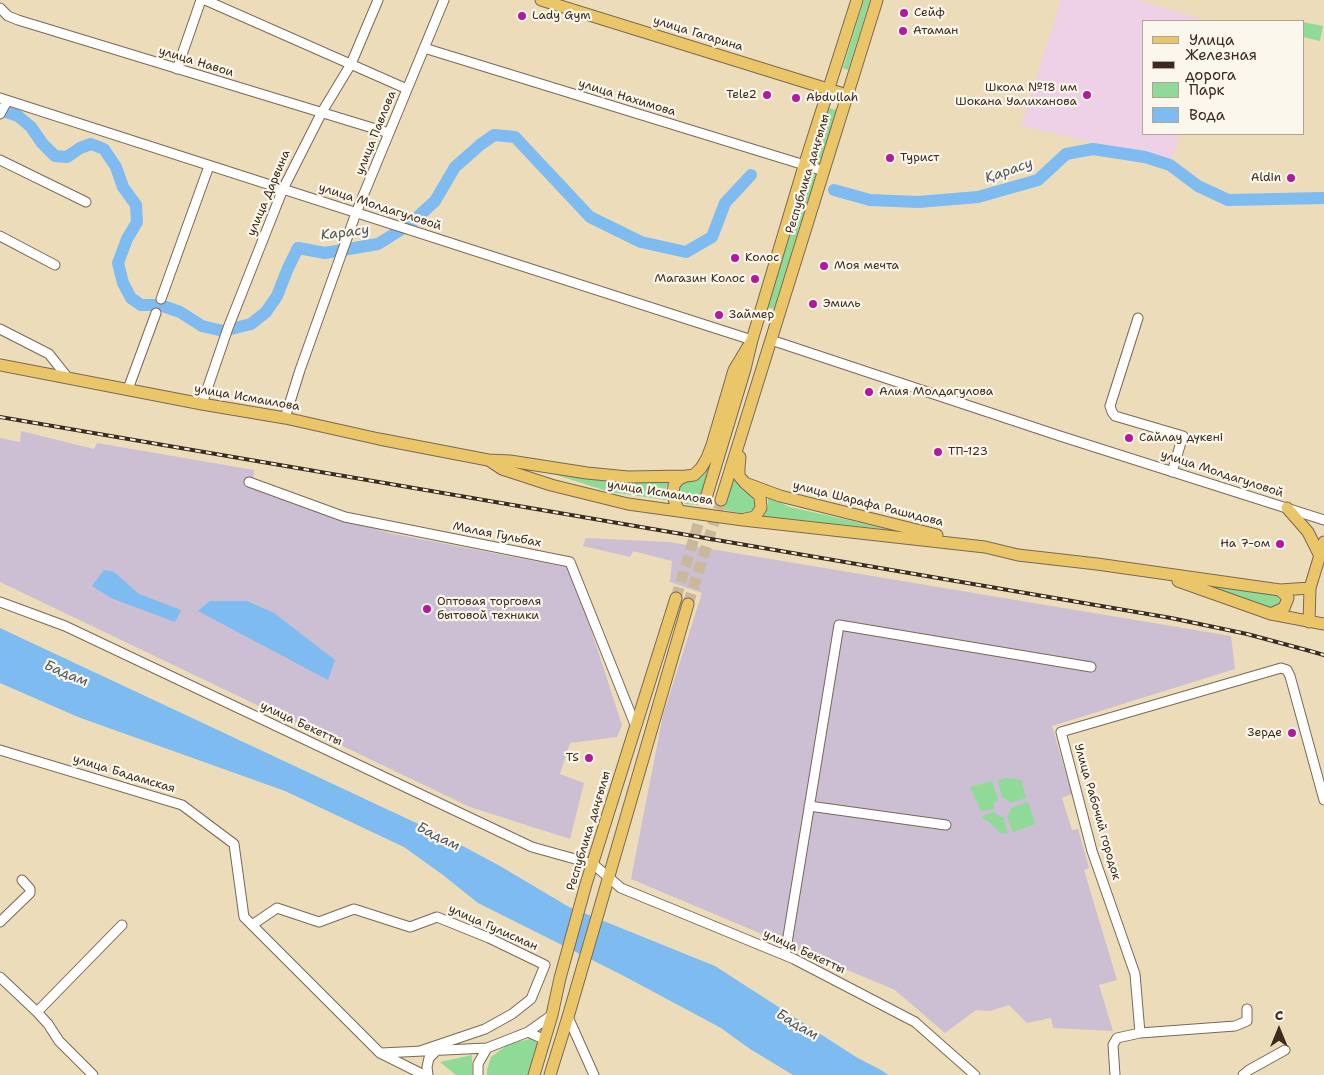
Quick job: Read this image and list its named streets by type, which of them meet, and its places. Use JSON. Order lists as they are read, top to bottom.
{
  "streets": {
    "main road": [
      "улица Гагарина",
      "Республика даңғылы",
      "улица Исмаилова",
      "улица Шарафа Рашидова"
    ],
    "street": [
      "улица Навои",
      "улица Нахимова",
      "улица Павлова",
      "улица Дарвина",
      "улица Молдагуловой",
      "Малая Гульбах",
      "улица Бекетты",
      "улица Бадамская",
      "Улица Рабочий городок",
      "улица Гулисман"
    ]
  },
  "crossings": [
    ["улица Гагарина", "Республика даңғылы"],
    ["улица Навои", "улица Павлова"],
    ["улица Навои", "улица Дарвина"],
    ["улица Нахимова", "улица Павлова"],
    ["улица Нахимова", "Республика даңғылы"],
    ["улица Павлова", "улица Молдагуловой"],
    ["улица Павлова", "улица Исмаилова"],
    ["Республика даңғылы", "улица Молдагуловой"],
    ["Республика даңғылы", "улица Исмаилова"],
    ["Республика даңғылы", "Малая Гульбах"],
    ["Республика даңғылы", "улица Бекетты"],
    ["улица Дарвина", "улица Молдагуловой"],
    ["улица Дарвина", "улица Исмаилова"],
    ["улица Молдагуловой", "улица Исмаилова"],
    ["улица Исмаилова", "улица Шарафа Рашидова"],
    ["улица Бадамская", "улица Гулисман"]
  ],
  "water": ["Қарасу", "Карасу", "Бадам"],
  "places": [
    "Сейф",
    "Lady Gym",
    "Атаман",
    "Tele2",
    "Школа №18 им Шокана Уалиханова",
    "Аbdullah",
    "Турист",
    "Aldin",
    "Колос",
    "Моя мечта",
    "Магазин Колос",
    "Эмиль",
    "Займер",
    "Алия Молдагулова",
    "Сайлау дүкені",
    "ТП-123",
    "На 7-ом",
    "Оптовая торговля бытовой техники",
    "Зерде",
    "TS"
  ],
  "legend": [
    "Улица",
    "Железная дорога",
    "Парк",
    "Вода"
  ],
  "north": "top"
}
